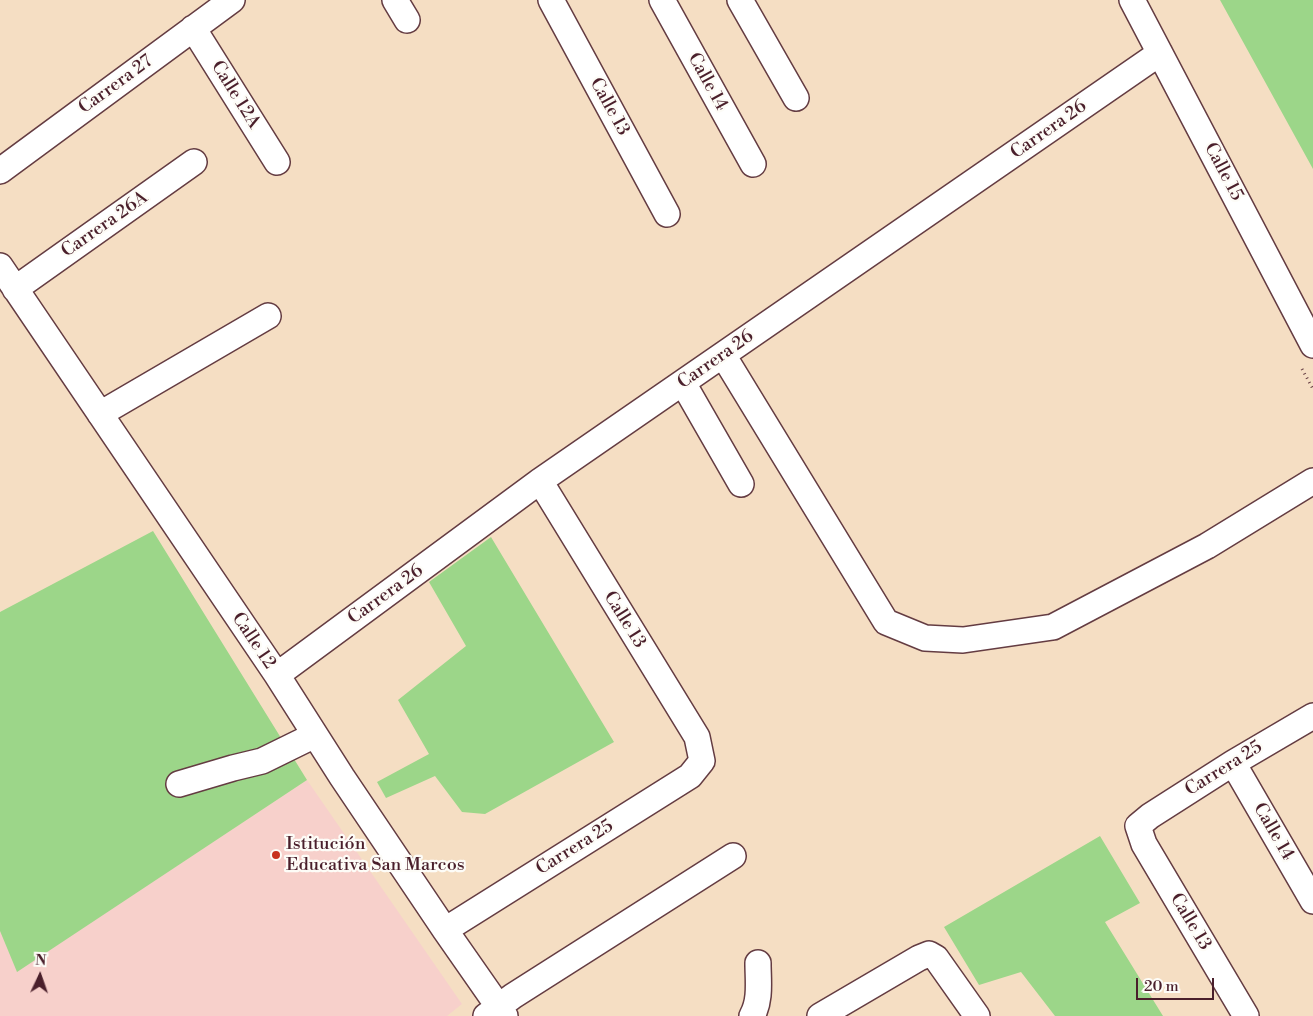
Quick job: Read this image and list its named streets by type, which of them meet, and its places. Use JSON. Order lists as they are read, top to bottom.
{
  "streets": {
    "street": [
      "Calle 14",
      "Carrera 27",
      "Calle 12A",
      "Calle 13",
      "Carrera 26",
      "Calle 15",
      "Carrera 26A",
      "Calle 12",
      "Carrera 25"
    ]
  },
  "crossings": [
    ["Calle 14", "Carrera 25"],
    ["Carrera 27", "Calle 12A"],
    ["Calle 13", "Carrera 26"],
    ["Calle 13", "Carrera 25"],
    ["Carrera 26", "Calle 15"],
    ["Carrera 26", "Calle 12"],
    ["Carrera 26A", "Calle 12"],
    ["Calle 12", "Carrera 25"]
  ],
  "places": ["Istitución Educativa San Marcos"],
  "scale_bar": "20 m",
  "north": "top"
}
